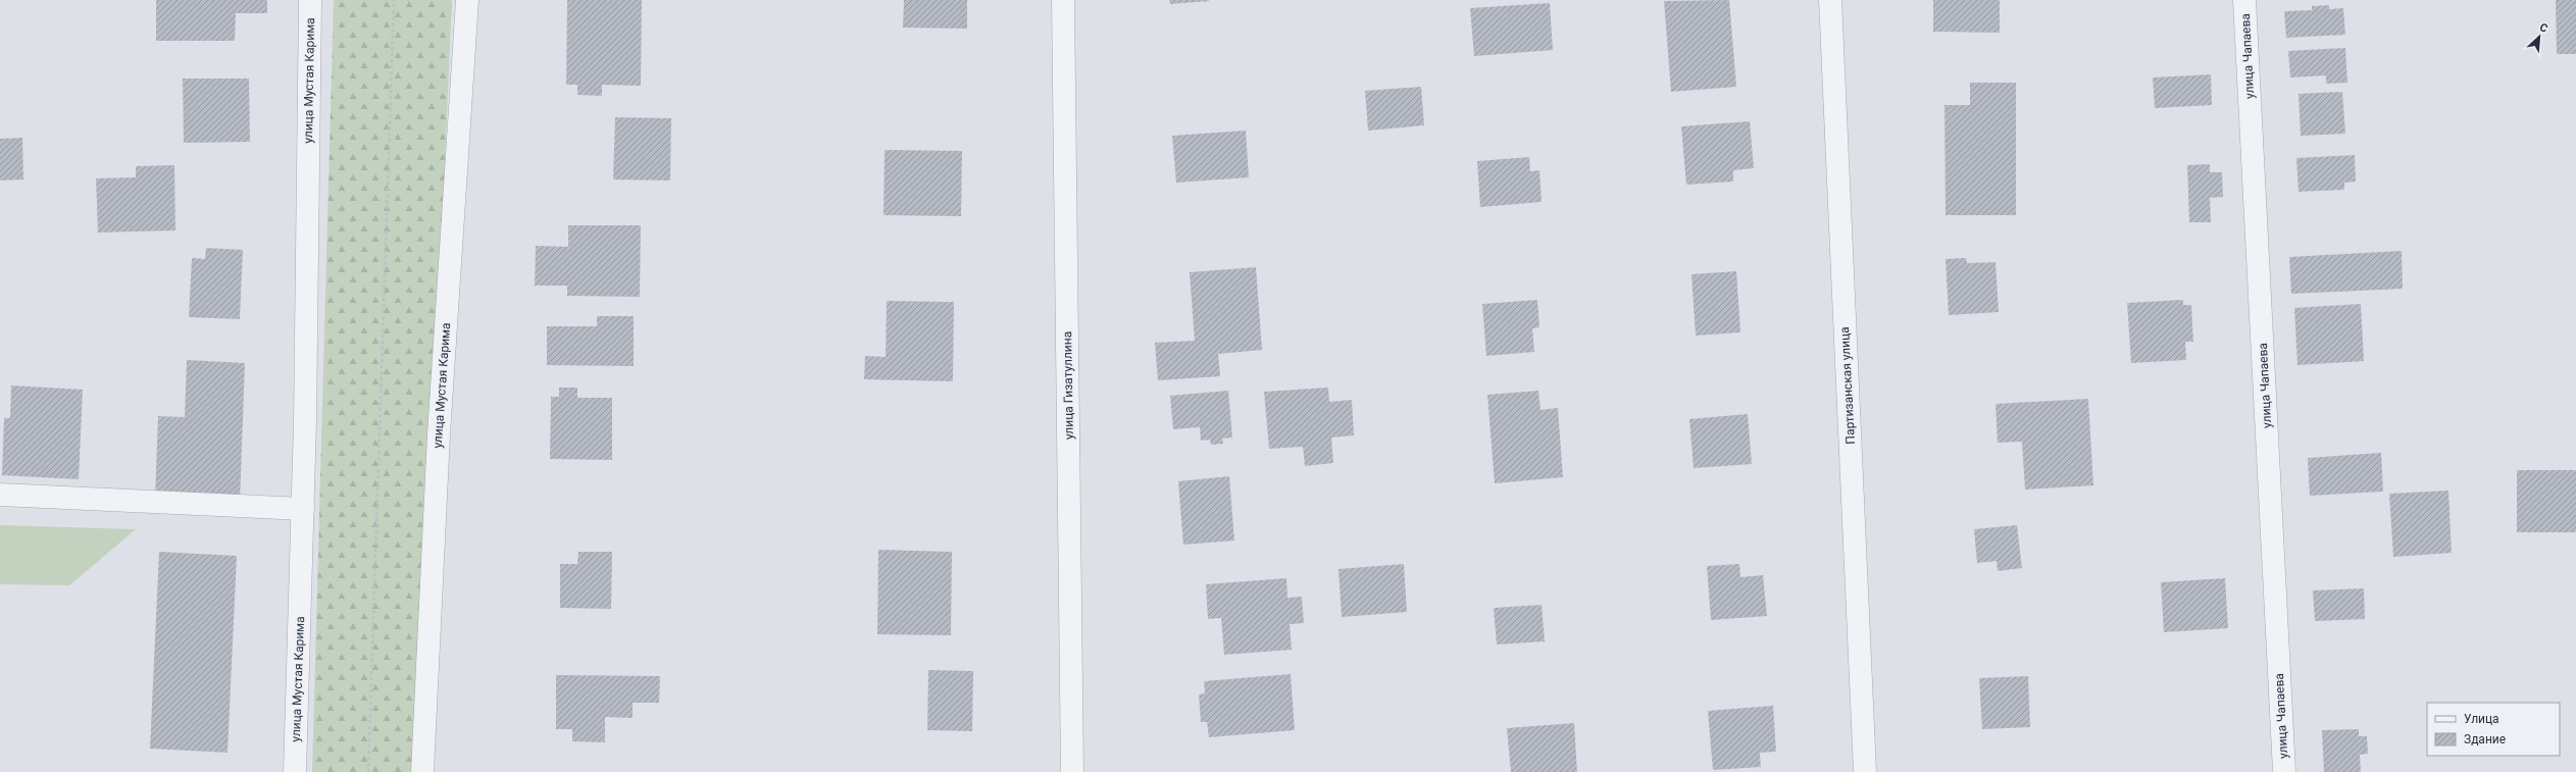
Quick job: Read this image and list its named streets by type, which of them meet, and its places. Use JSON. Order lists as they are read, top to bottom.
{
  "streets": {
    "street": [
      "улица Чапаева",
      "улица Мустая Карима",
      "улица Гизатуллина",
      "Партизанская улица"
    ]
  },
  "legend": ["Улица", "Здание"],
  "north": "top right"
}
